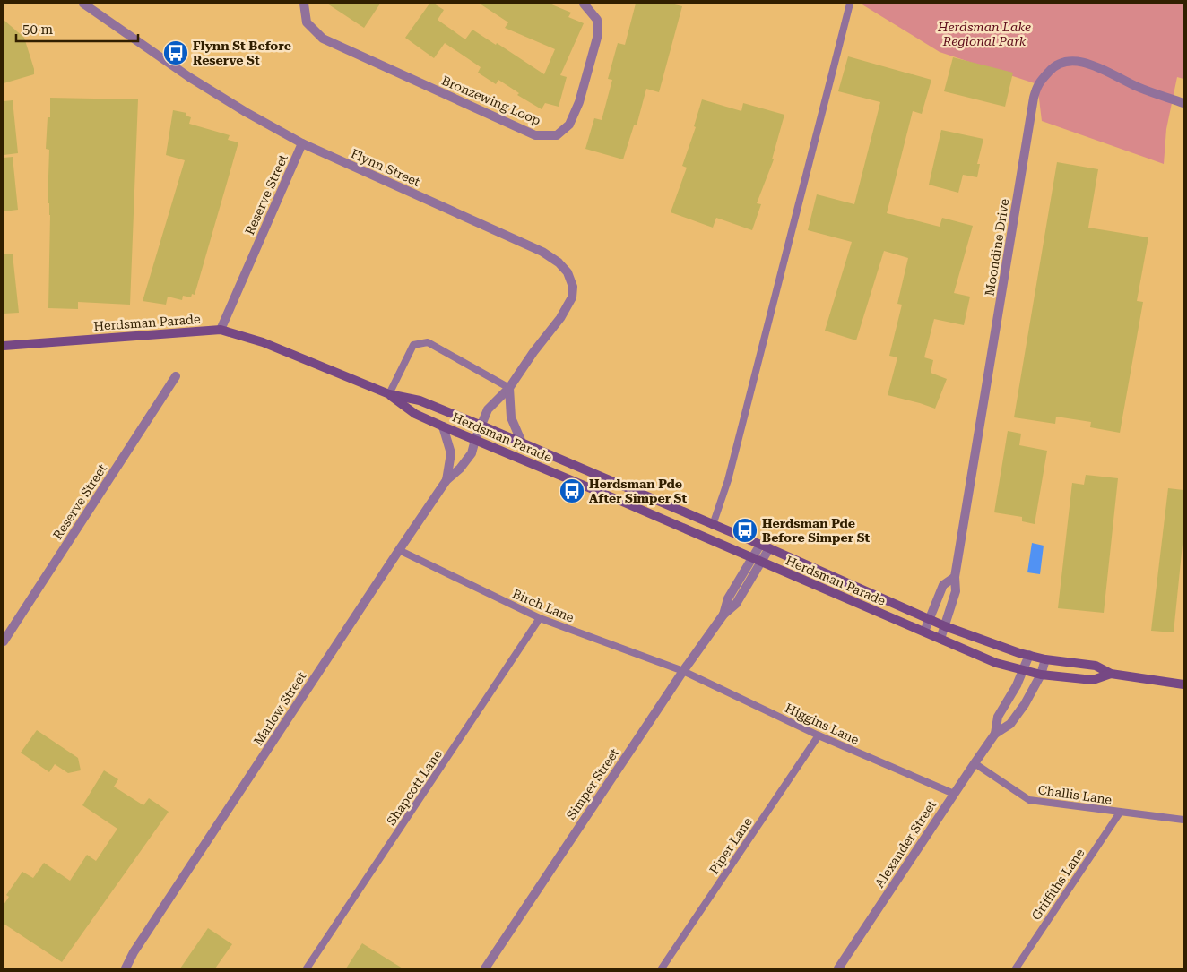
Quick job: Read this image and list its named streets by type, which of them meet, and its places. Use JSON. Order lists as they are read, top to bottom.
{
  "streets": {
    "main road": ["Herdsman Parade"],
    "street": [
      "Bronzewing Loop",
      "Flynn Street",
      "Reserve Street",
      "Moondine Drive",
      "Marlow Street",
      "Simper Street",
      "Alexander Street"
    ],
    "lane": [
      "Birch Lane",
      "Higgins Lane",
      "Shapcott Lane",
      "Challis Lane",
      "Piper Lane",
      "Griffiths Lane"
    ]
  },
  "crossings": [
    ["Flynn Street", "Reserve Street"],
    ["Flynn Street", "Herdsman Parade"],
    ["Flynn Street", "Marlow Street"],
    ["Reserve Street", "Herdsman Parade"],
    ["Moondine Drive", "Herdsman Parade"],
    ["Herdsman Parade", "Marlow Street"],
    ["Herdsman Parade", "Simper Street"],
    ["Herdsman Parade", "Alexander Street"],
    ["Birch Lane", "Marlow Street"],
    ["Birch Lane", "Higgins Lane"],
    ["Birch Lane", "Simper Street"],
    ["Birch Lane", "Shapcott Lane"],
    ["Higgins Lane", "Simper Street"],
    ["Higgins Lane", "Alexander Street"],
    ["Higgins Lane", "Piper Lane"],
    ["Challis Lane", "Alexander Street"],
    ["Challis Lane", "Griffiths Lane"]
  ],
  "parks": ["Herdsman Lake Regional Park"],
  "places": {
    "bus stop": ["Flynn St Before Reserve St", "Herdsman Pde After Simper St", "Herdsman Pde Before Simper St"]
  },
  "scale_bar": "50 m"
}
